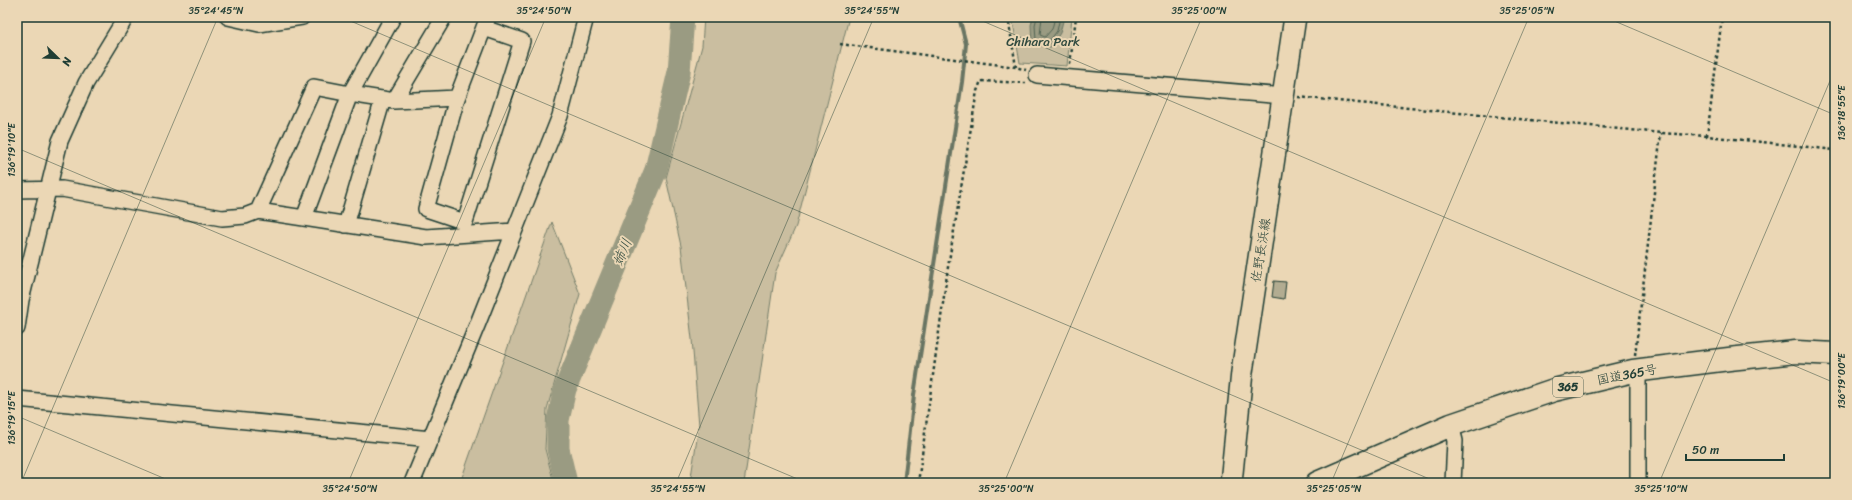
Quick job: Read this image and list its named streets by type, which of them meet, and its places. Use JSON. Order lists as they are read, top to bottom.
{
  "streets": {
    "highway": ["国道365号", "365"],
    "main road": ["佐野長浜線"]
  },
  "water": ["姉川"],
  "parks": ["Chihara Park"],
  "scale_bar": "50 m",
  "north": "bottom right",
  "coordinates": [
    "35°24'45\"N",
    "35°24'50\"N",
    "35°24'55\"N",
    "35°25'00\"N",
    "35°25'05\"N",
    "136°18'55\"E",
    "136°19'10\"E",
    "136°19'00\"E",
    "136°19'15\"E",
    "35°25'10\"N"
  ]
}
